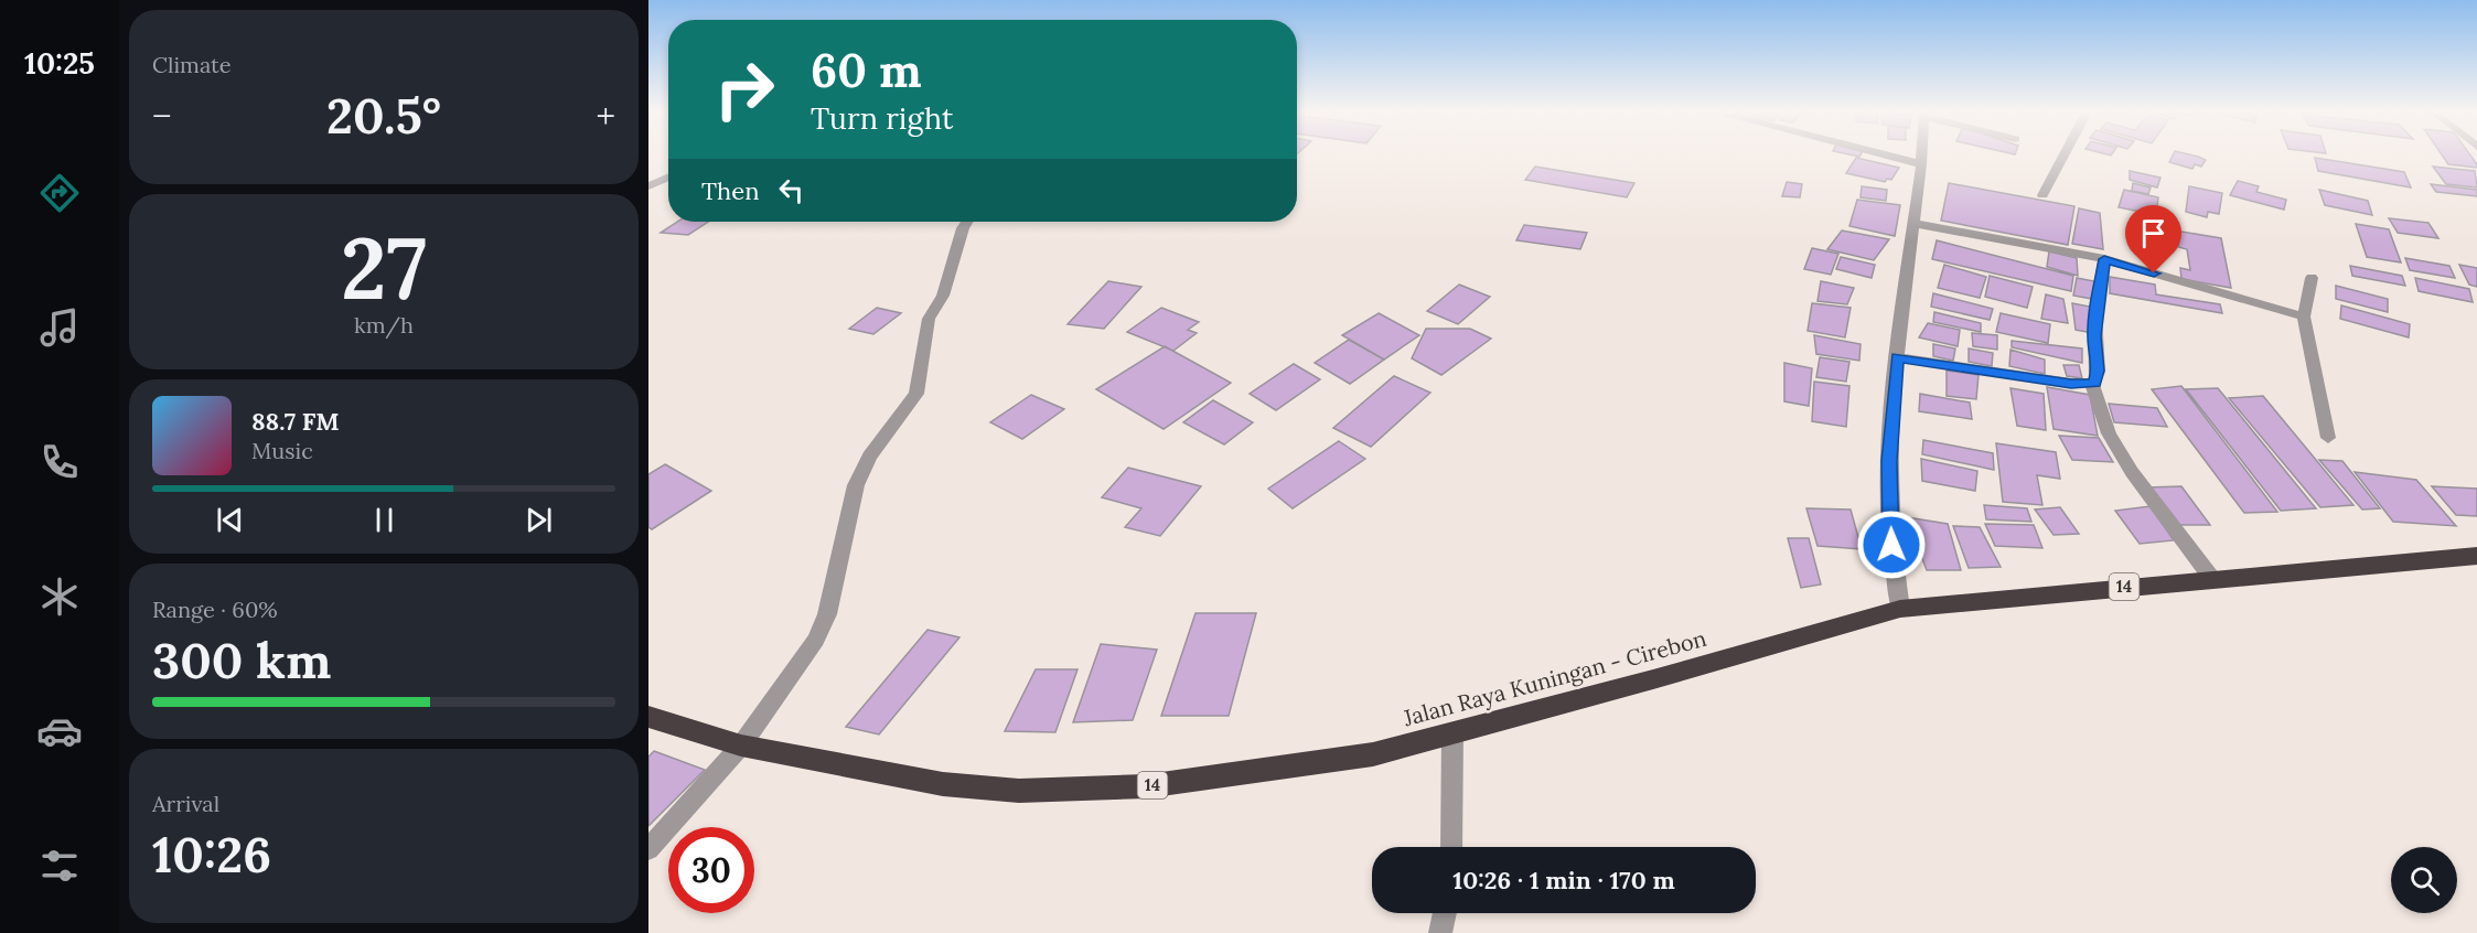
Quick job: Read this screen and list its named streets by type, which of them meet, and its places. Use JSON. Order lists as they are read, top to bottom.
{
  "streets": {
    "highway": ["14", "Jalan Raya Kuningan - Cirebon"]
  },
  "page": {
    "tabs": "10:25",
    "tile": [
      "Climate",
      ["27", "km/h"],
      ["Range · 60%", "300 km"],
      ["Arrival", "10:26"]
    ],
    "turn": ["60 m", "Turn right"],
    "heat": ["−", "20.5°", "+"],
    "then": "Then",
    "song": ["88.7 FM", "Music"],
    "limit": "30",
    "trip": "10:26 · 1 min · 170 m"
  }
}
